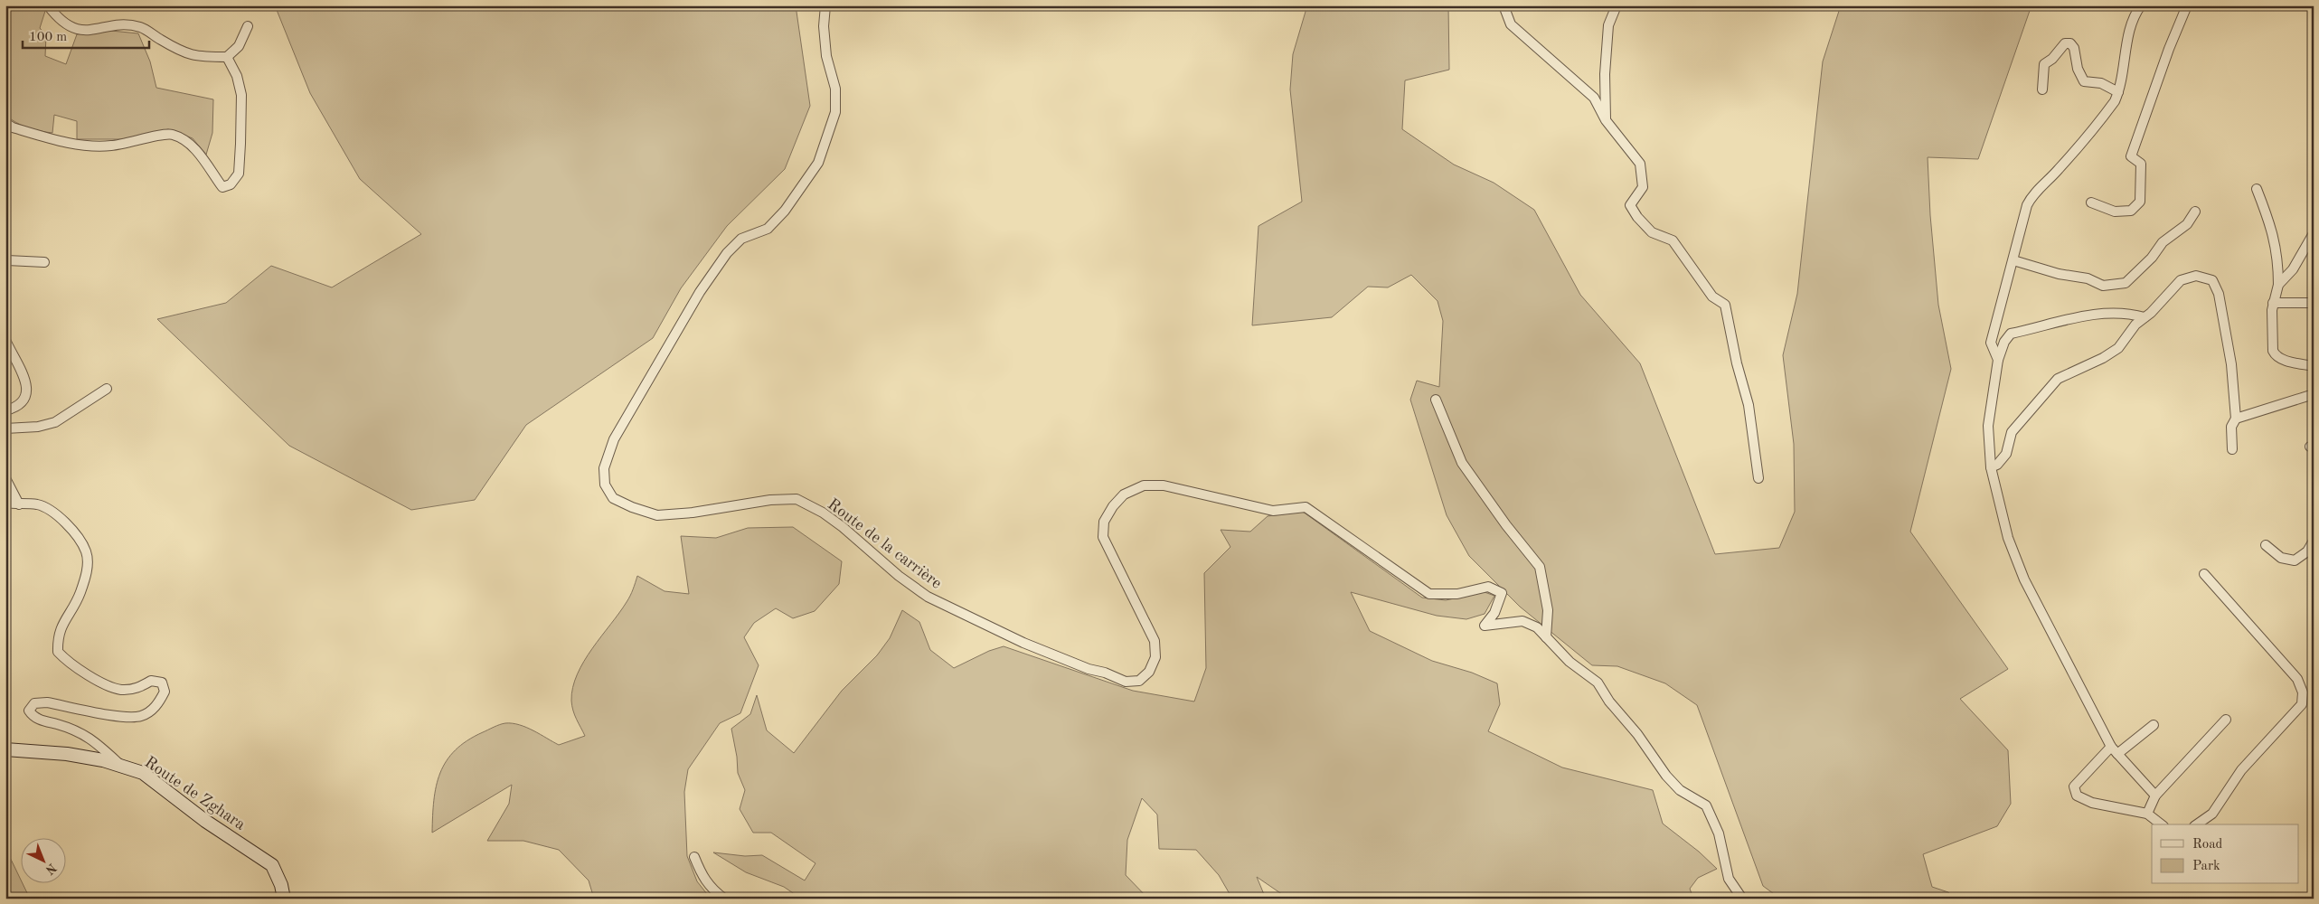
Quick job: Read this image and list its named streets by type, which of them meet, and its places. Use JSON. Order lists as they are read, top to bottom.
{
  "streets": {
    "street": ["Route de la carrière", "Route de Zghara"]
  },
  "legend": ["Road", "Park"],
  "scale_bar": "100 m",
  "north": "bottom right"
}
